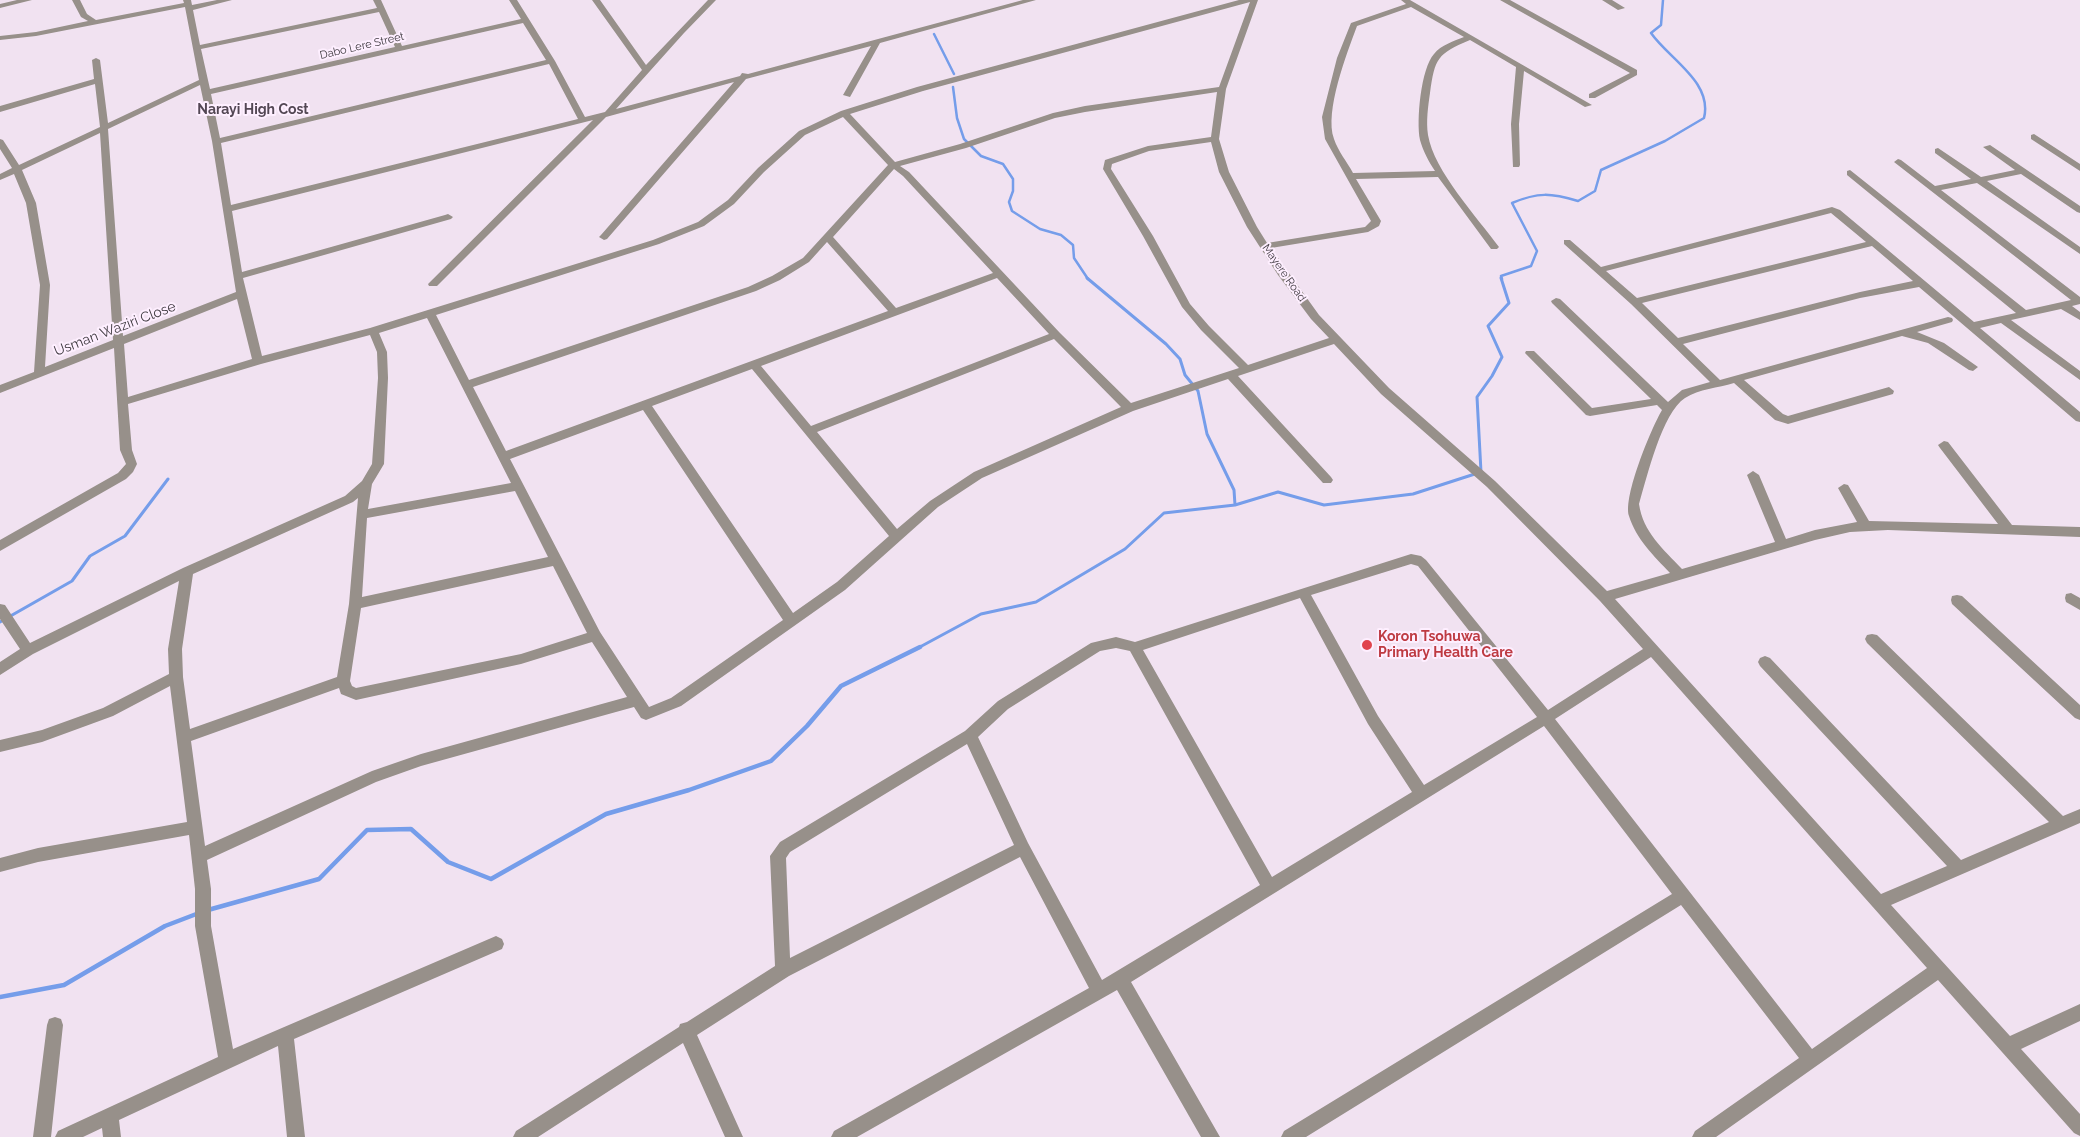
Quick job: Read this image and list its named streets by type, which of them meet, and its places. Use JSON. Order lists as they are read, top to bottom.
{
  "streets": {
    "street": ["Dabo Lere Street", "Mayere Road", "Usman Waziri Close"]
  },
  "districts": ["Narayi High Cost"],
  "places": ["Koron Tsohuwa Primary Health Care"]
}
